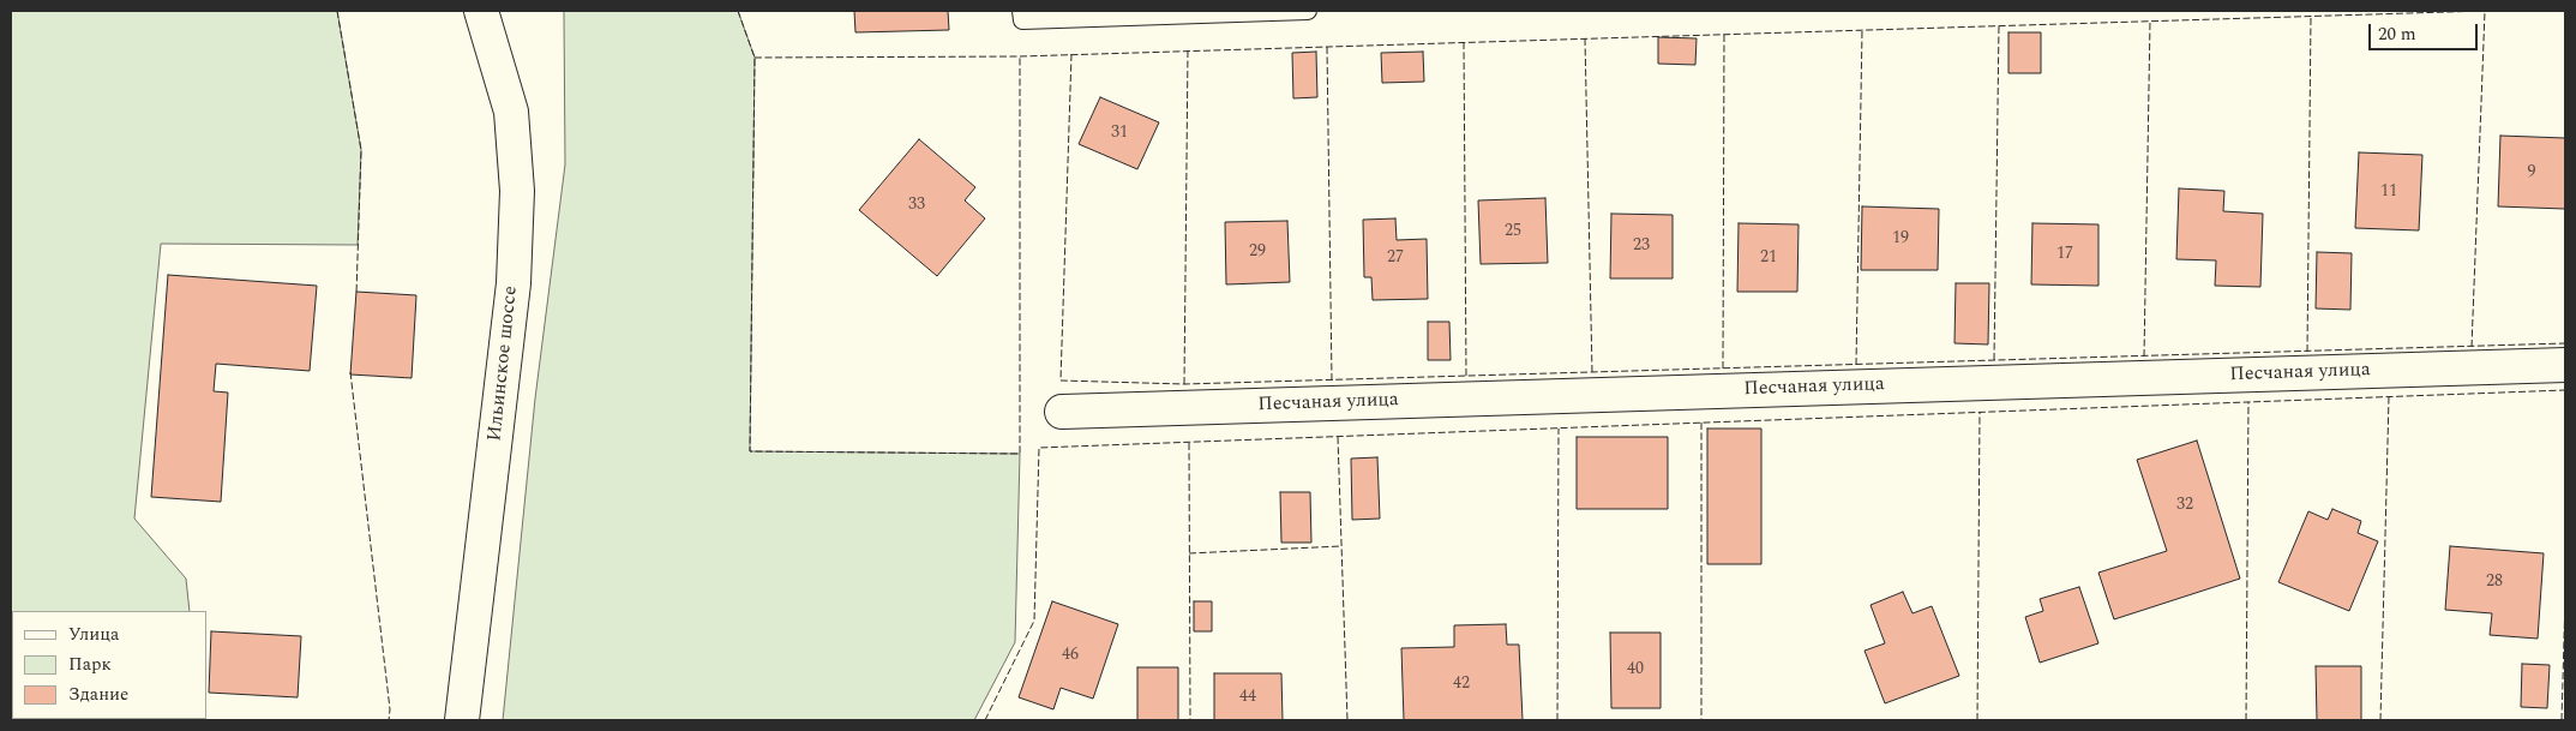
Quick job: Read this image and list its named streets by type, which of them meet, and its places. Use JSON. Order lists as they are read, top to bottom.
{
  "streets": {
    "street": ["Ильинское шоссе", "Песчаная улица"]
  },
  "house_numbers": [
    "31",
    "9",
    "11",
    "33",
    "25",
    "19",
    "23",
    "29",
    "17",
    "27",
    "21",
    "32",
    "28",
    "46",
    "40",
    "42",
    "44"
  ],
  "legend": ["Улица", "Парк", "Здание"],
  "scale_bar": "20 m"
}
